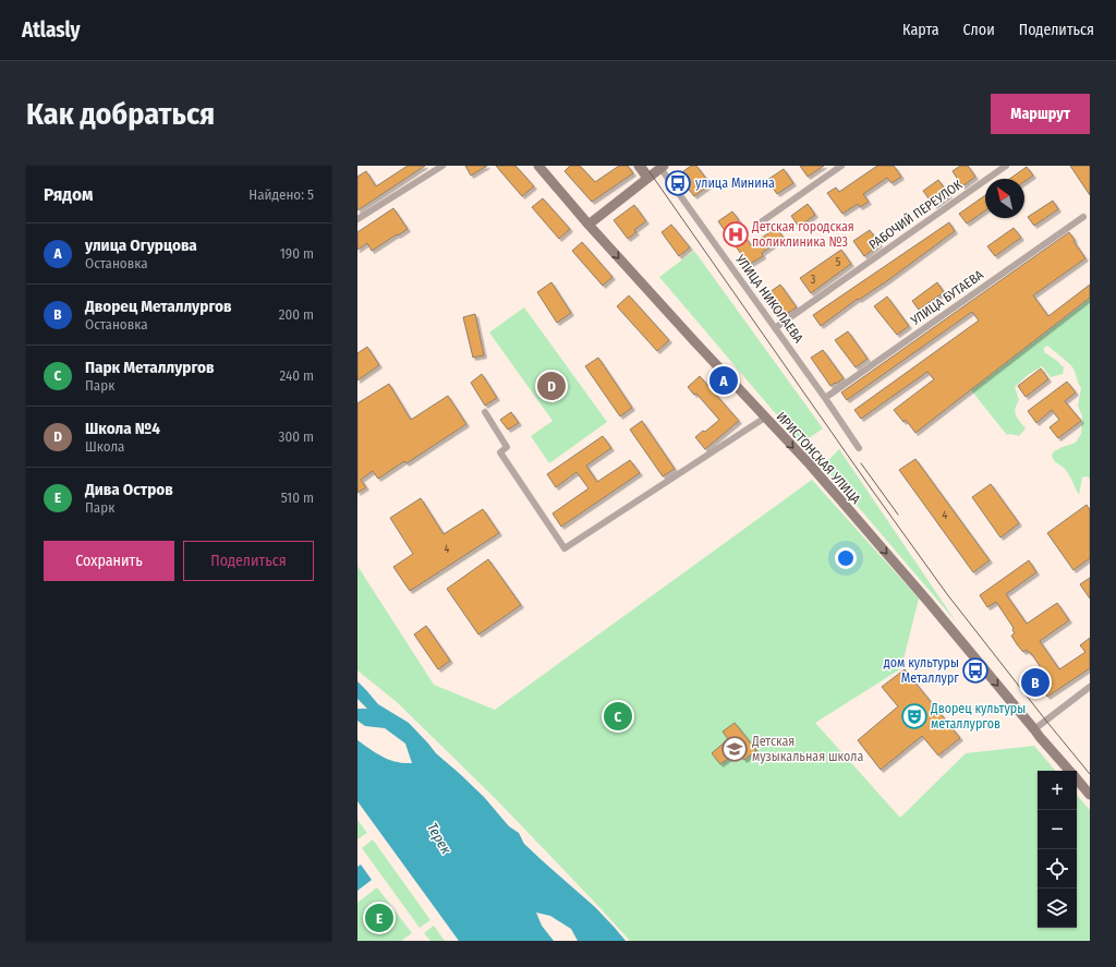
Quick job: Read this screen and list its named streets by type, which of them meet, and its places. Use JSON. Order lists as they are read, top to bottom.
{
  "streets": {
    "main road": ["ИРИСТОНСКАЯ УЛИЦА"],
    "street": ["РАБОЧИЙ ПЕРЕУЛОК", "УЛИЦА БУТАЕВА", "УЛИЦА НИКОЛАЕВА"]
  },
  "crossings": [
    ["РАБОЧИЙ ПЕРЕУЛОК", "УЛИЦА НИКОЛАЕВА"],
    ["УЛИЦА БУТАЕВА", "УЛИЦА НИКОЛАЕВА"]
  ],
  "one_way": ["ИРИСТОНСКАЯ УЛИЦА"],
  "water": ["Терек"],
  "places": {
    "bus stop": ["улица Минина", "дом культуры Металлург"],
    "hospital": ["Детская городская поликлиника №3"],
    "theatre": ["Дворец культуры металлургов"],
    "school or university": ["Детская музыкальная школа"]
  },
  "house_numbers": [
    "5",
    "3",
    "4",
    "4"
  ],
  "north": "top left",
  "page": {
    "header": "Atlasly",
    "nav": ["Карта", "Слои", "Поделиться"],
    "buttons": [
      "Маршрут",
      ["Сохранить", "Поделиться"]
    ],
    "title": "Как добраться",
    "heading": ["Рядом", "Найдено: 5"],
    "list": [
      {
        "mark": "A",
        "name": "улица Огурцова",
        "note": "Остановка",
        "value": "190 m"
      },
      {
        "mark": "B",
        "name": "Дворец Металлургов",
        "note": "Остановка",
        "value": "200 m"
      },
      {
        "mark": "C",
        "name": "Парк Металлургов",
        "note": "Парк",
        "value": "240 m"
      },
      {
        "mark": "D",
        "name": "Школа №4",
        "note": "Школа",
        "value": "300 m"
      },
      {
        "mark": "E",
        "name": "Дива Остров",
        "note": "Парк",
        "value": "510 m"
      }
    ],
    "pins": [
      "A",
      "D",
      "B",
      "C",
      "E"
    ],
    "map_buttons": ["+", "−"]
  }
}
